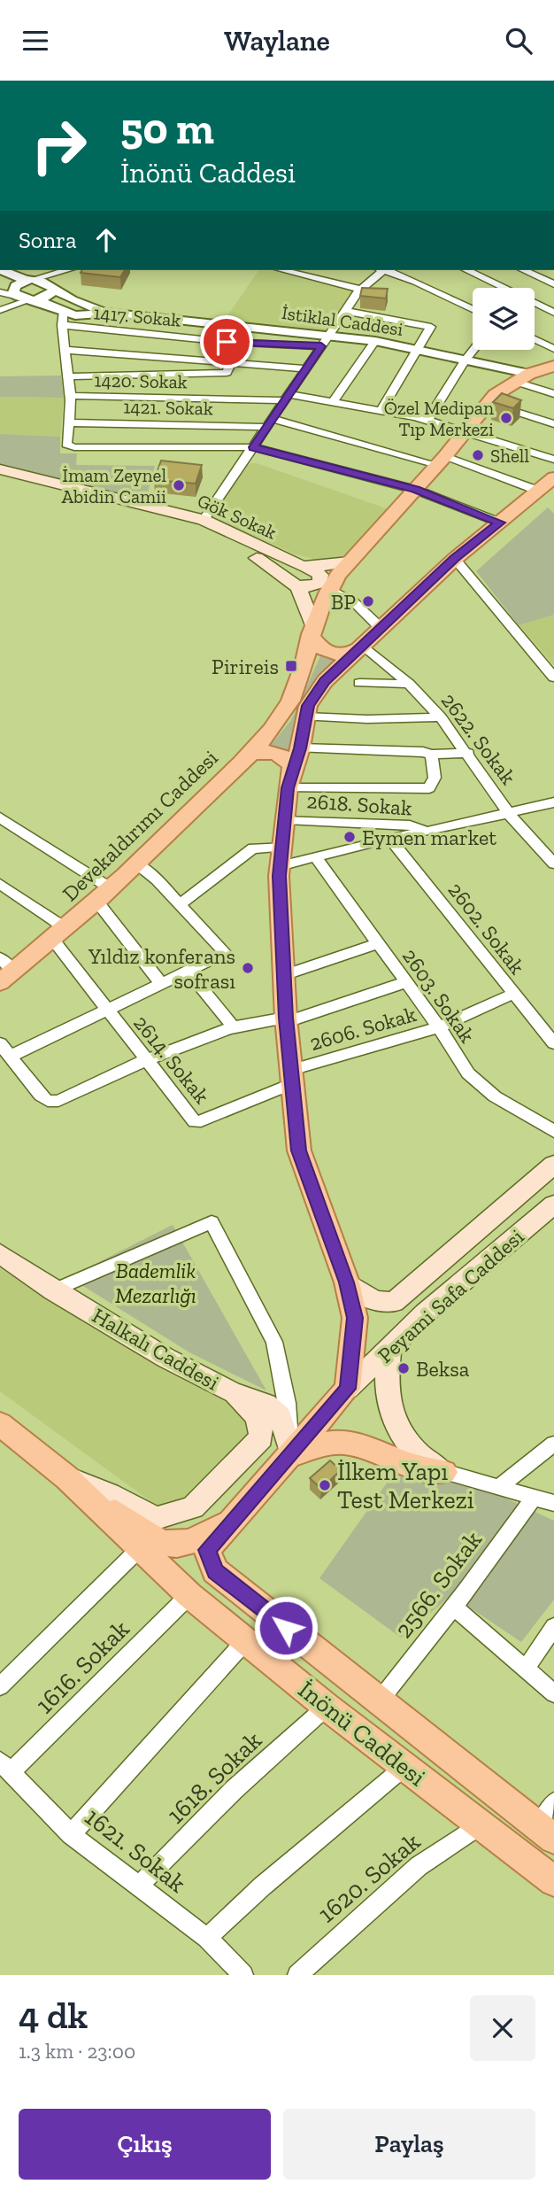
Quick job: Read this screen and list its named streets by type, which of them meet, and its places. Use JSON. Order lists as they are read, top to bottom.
{
  "streets": {
    "main road": [
      "Gök Sokak",
      "Devekaldırımı Caddesi",
      "Peyami Safa Caddesi",
      "Halkalı Caddesi",
      "İnönü Caddesi"
    ],
    "street": [
      "1417. Sokak",
      "İstiklal Caddesi",
      "1420. Sokak",
      "1421. Sokak",
      "2622. Sokak",
      "2618. Sokak",
      "2602. Sokak",
      "2603. Sokak",
      "2606. Sokak",
      "2614. Sokak",
      "2566. Sokak",
      "1616. Sokak",
      "1618. Sokak",
      "1621. Sokak",
      "1620. Sokak"
    ]
  },
  "crossings": [
    ["Gök Sokak", "Devekaldırımı Caddesi"],
    ["Devekaldırımı Caddesi", "2614. Sokak"],
    ["2602. Sokak", "2606. Sokak"],
    ["2603. Sokak", "2606. Sokak"],
    ["2606. Sokak", "2614. Sokak"],
    ["Peyami Safa Caddesi", "Halkalı Caddesi"],
    ["Peyami Safa Caddesi", "İnönü Caddesi"],
    ["Halkalı Caddesi", "İnönü Caddesi"],
    ["2566. Sokak", "İnönü Caddesi"],
    ["1616. Sokak", "İnönü Caddesi"],
    ["1616. Sokak", "1621. Sokak"],
    ["İnönü Caddesi", "1618. Sokak"],
    ["İnönü Caddesi", "1620. Sokak"],
    ["1618. Sokak", "1621. Sokak"]
  ],
  "parks": ["Bademlik Mezarlığı"],
  "places": {
    "other": [
      "Özel Medipan Tıp Merkezi",
      "Shell",
      "İmam Zeynel Abidin Camii",
      "BP",
      "Eymen market",
      "Yıldız konferans sofrası",
      "Beksa",
      "İlkem Yapı Test Merkezi"
    ],
    "transit": ["Pirireis"]
  },
  "page": {
    "header": "Waylane",
    "turn": ["50 m", "İnönü Caddesi"],
    "then": "Sonra",
    "heading": ["4 dk", "1.3 km · 23:00"],
    "buttons": ["Çıkış", "Paylaş"]
  }
}
